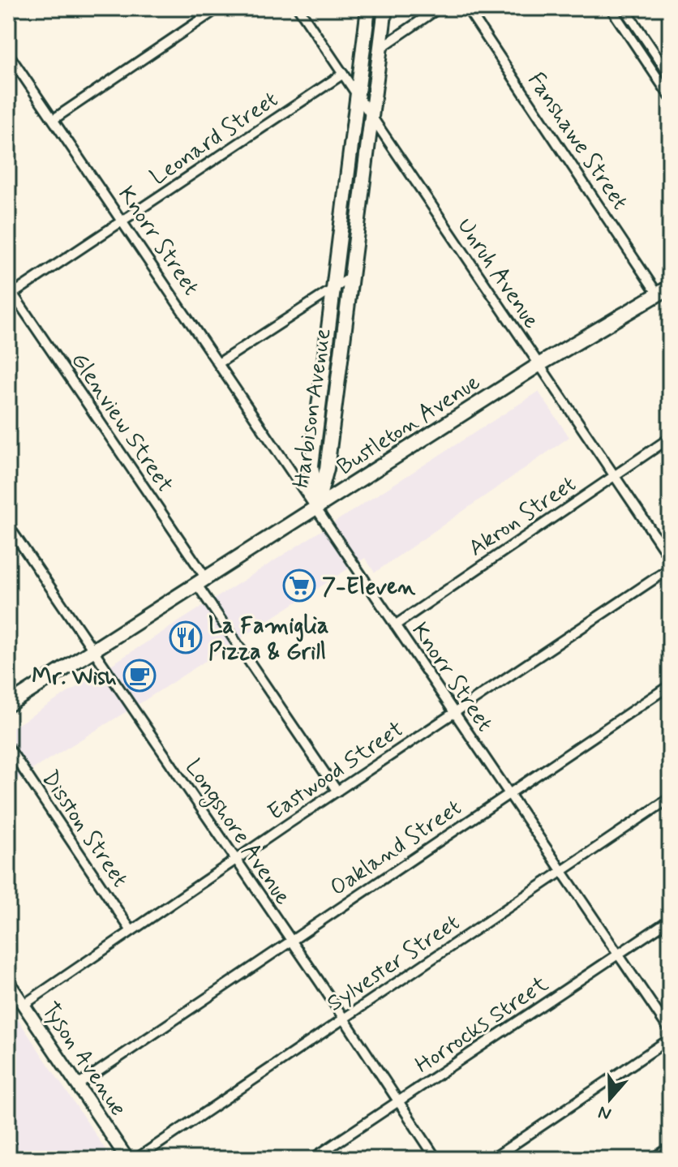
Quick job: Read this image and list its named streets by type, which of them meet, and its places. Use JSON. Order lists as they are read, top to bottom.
{
  "streets": {
    "main road": ["Harbison Avenue", "Bustleton Avenue"],
    "street": [
      "Leonard Street",
      "Fanshawe Street",
      "Knorr Street",
      "Unruh Avenue",
      "Glenview Street",
      "Akron Street",
      "Eastwood Street",
      "Disston Street",
      "Longshore Avenue",
      "Oakland Street",
      "Sylvester Street",
      "Horrocks Street",
      "Tyson Avenue"
    ]
  },
  "crossings": [
    ["Leonard Street", "Knorr Street"],
    ["Leonard Street", "Unruh Avenue"],
    ["Leonard Street", "Glenview Street"],
    ["Fanshawe Street", "Bustleton Avenue"],
    ["Knorr Street", "Harbison Avenue"],
    ["Knorr Street", "Bustleton Avenue"],
    ["Knorr Street", "Akron Street"],
    ["Knorr Street", "Eastwood Street"],
    ["Knorr Street", "Oakland Street"],
    ["Knorr Street", "Sylvester Street"],
    ["Knorr Street", "Horrocks Street"],
    ["Unruh Avenue", "Harbison Avenue"],
    ["Unruh Avenue", "Bustleton Avenue"],
    ["Unruh Avenue", "Akron Street"],
    ["Harbison Avenue", "Bustleton Avenue"],
    ["Glenview Street", "Bustleton Avenue"],
    ["Glenview Street", "Eastwood Street"],
    ["Bustleton Avenue", "Longshore Avenue"],
    ["Eastwood Street", "Disston Street"],
    ["Eastwood Street", "Longshore Avenue"],
    ["Eastwood Street", "Tyson Avenue"],
    ["Longshore Avenue", "Oakland Street"],
    ["Longshore Avenue", "Sylvester Street"],
    ["Longshore Avenue", "Horrocks Street"],
    ["Oakland Street", "Tyson Avenue"]
  ],
  "places": {
    "supermarket": ["7-Eleven"],
    "restaurant": ["La Famiglia Pizza & Grill"],
    "cafe": ["Mr. Wish"]
  },
  "north": "bottom"
}
